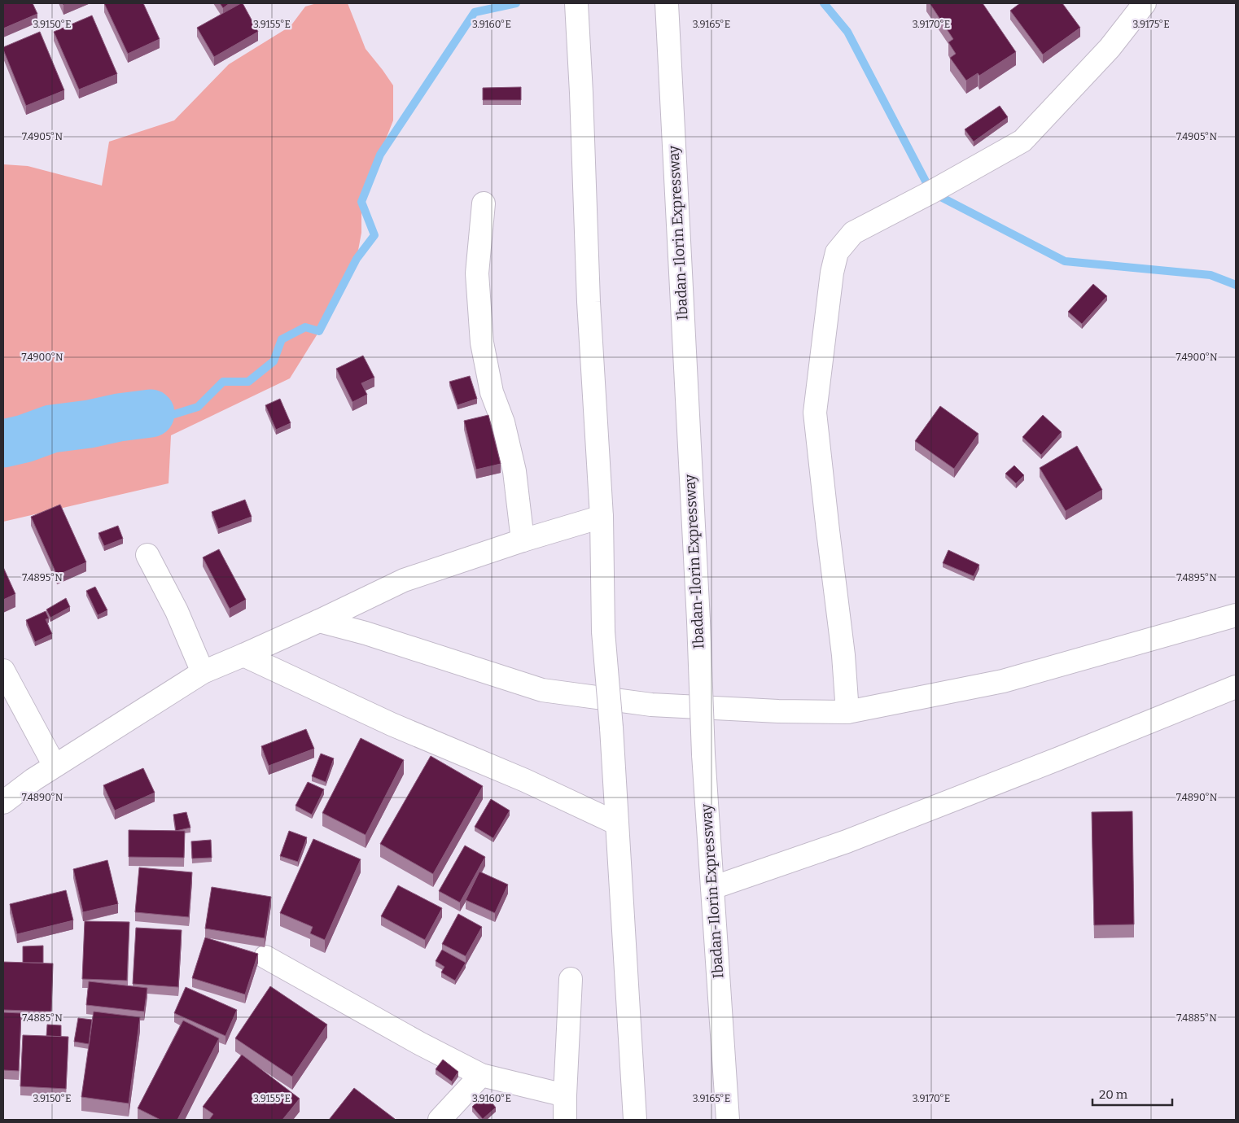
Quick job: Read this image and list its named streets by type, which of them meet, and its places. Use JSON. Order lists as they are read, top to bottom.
{
  "streets": {
    "main road": ["Ibadan-Ilorin Expressway"]
  },
  "scale_bar": "20 m",
  "coordinates": [
    "3.9150°E",
    "3.9155°E",
    "3.9160°E",
    "3.9165°E",
    "3.9170°E",
    "3.9175°E",
    "7.4905°N",
    "7.4900°N",
    "7.4895°N",
    "7.4890°N",
    "7.4885°N"
  ]
}
